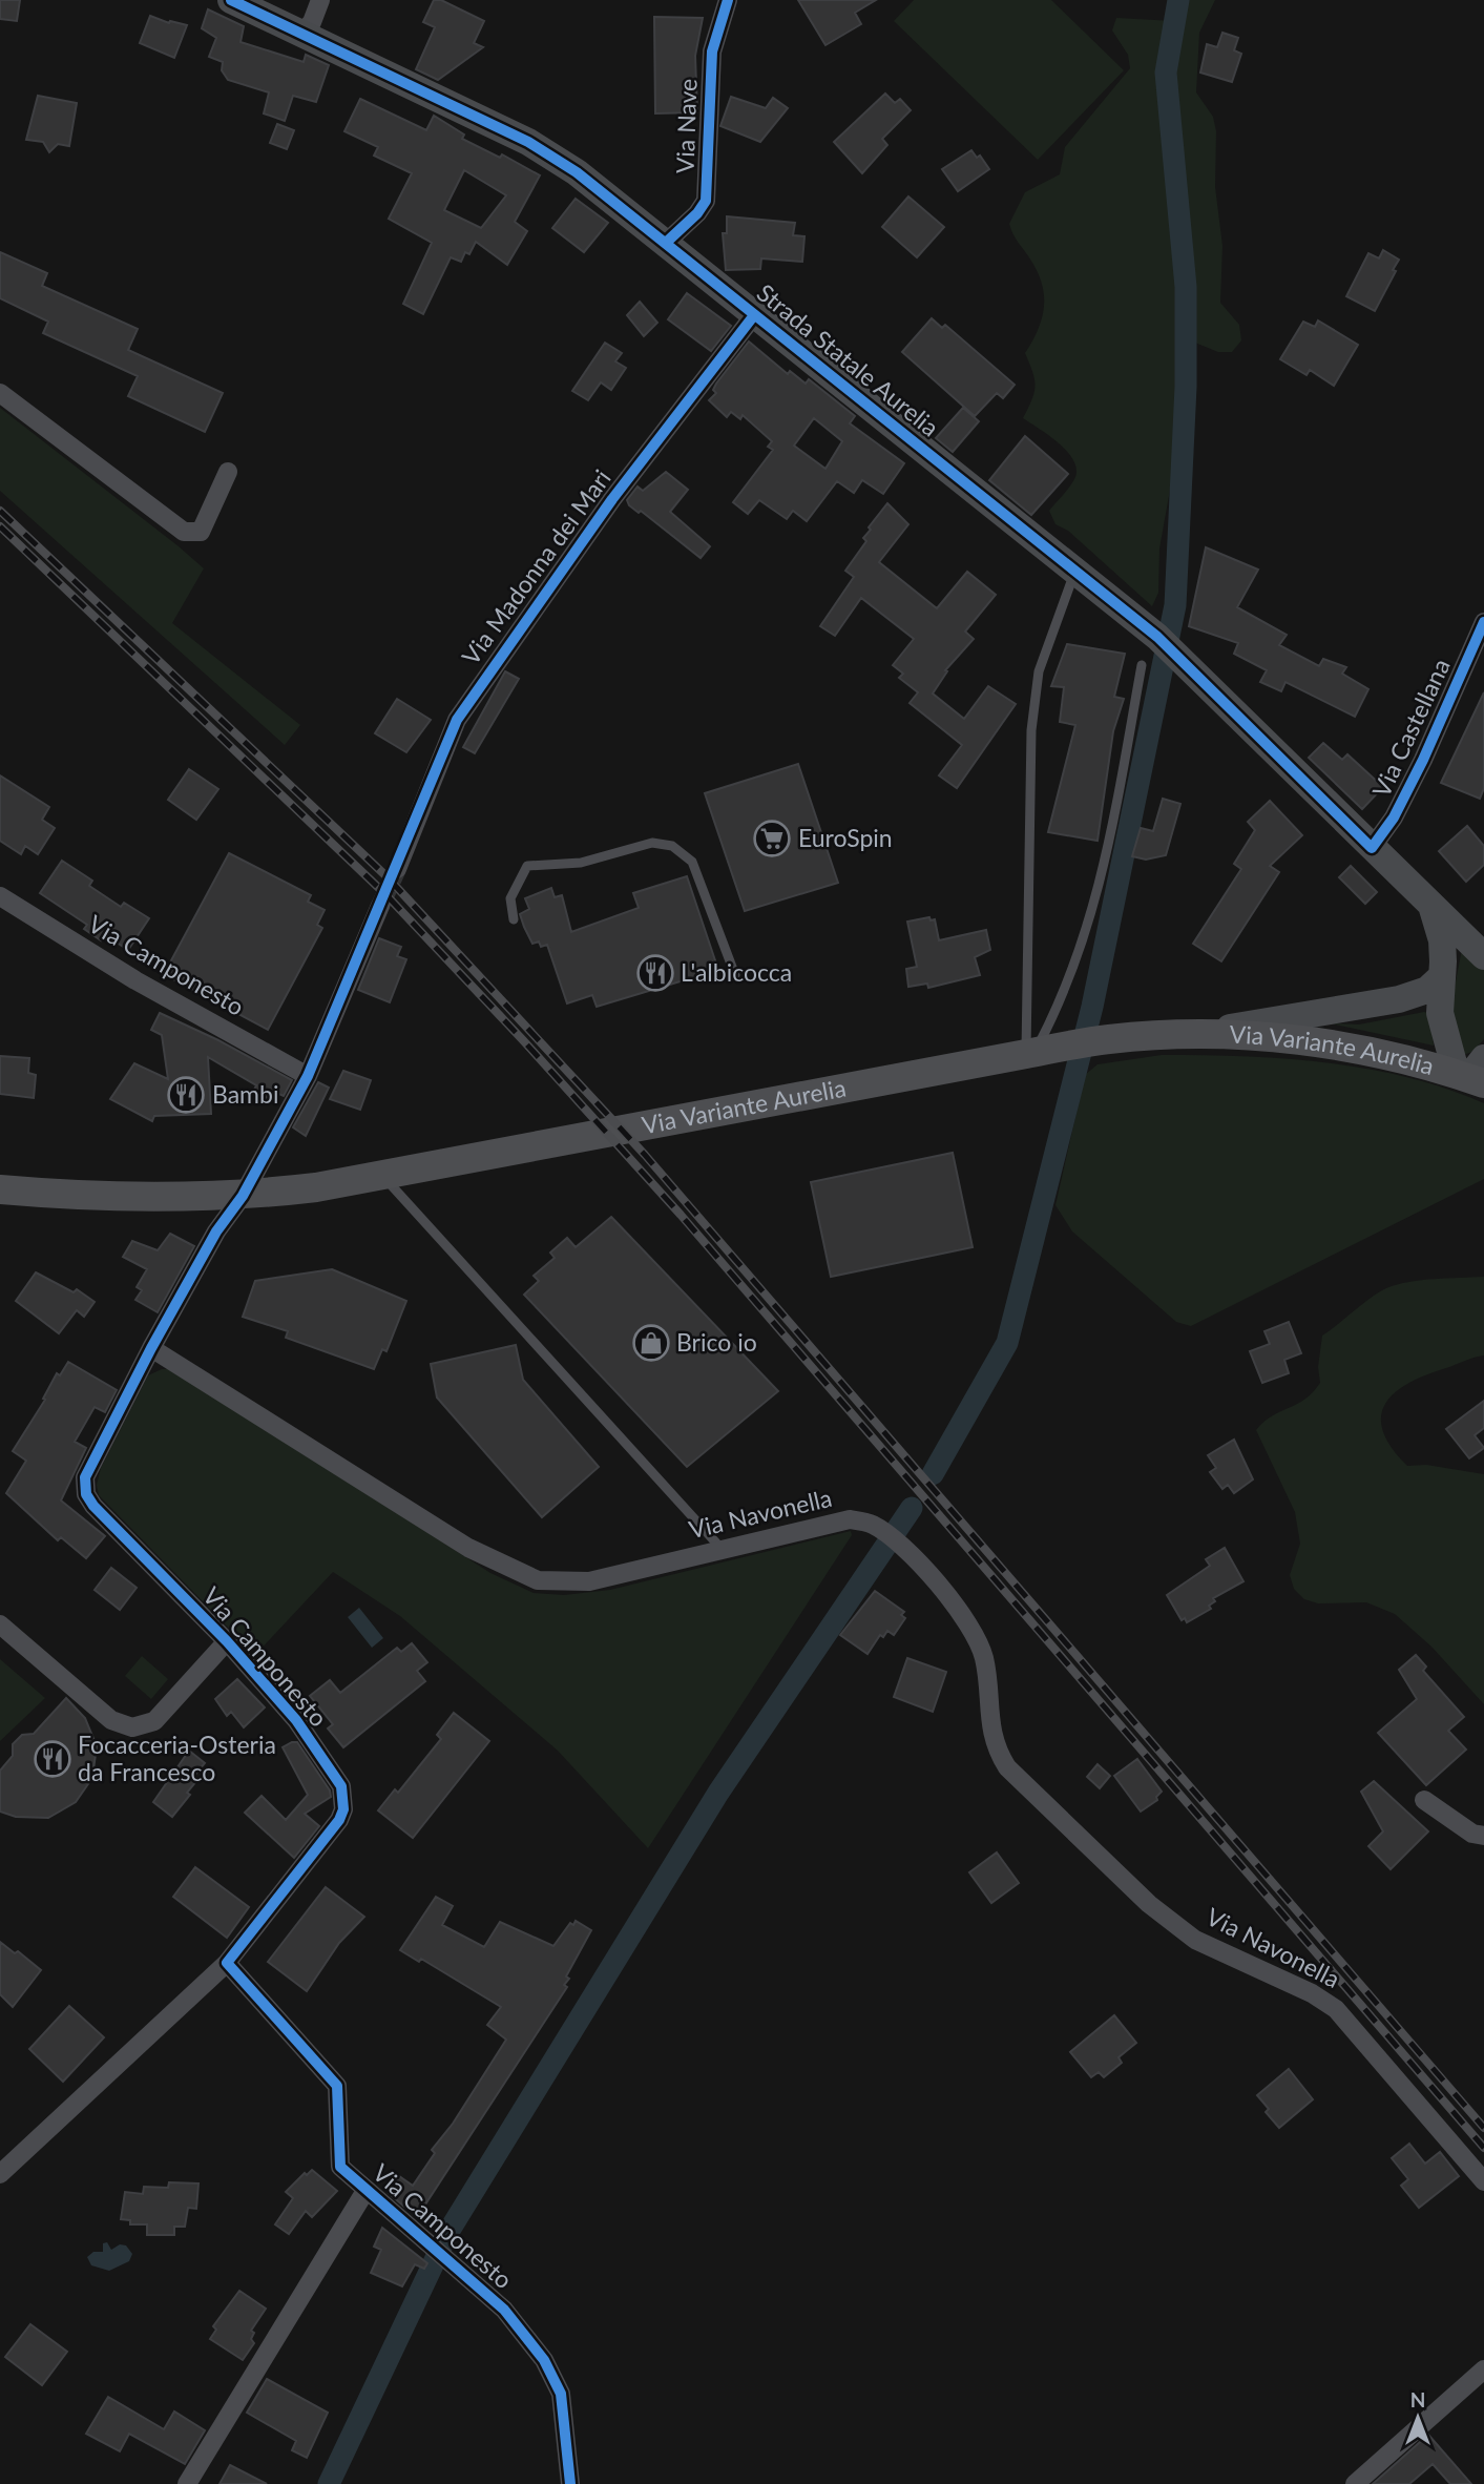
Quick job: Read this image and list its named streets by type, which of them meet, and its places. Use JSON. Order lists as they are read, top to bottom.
{
  "streets": {
    "main road": ["Strada Statale Aurelia", "Via Variante Aurelia"],
    "street": [
      "Via Nave",
      "Via Madonna dei Mari",
      "Via Castellana",
      "Via Camponesto",
      "Via Navonella"
    ]
  },
  "crossings": [
    ["Via Nave", "Strada Statale Aurelia"],
    ["Strada Statale Aurelia", "Via Madonna dei Mari"],
    ["Strada Statale Aurelia", "Via Castellana"],
    ["Strada Statale Aurelia", "Via Variante Aurelia"],
    ["Via Camponesto", "Via Variante Aurelia"],
    ["Via Camponesto", "Via Navonella"]
  ],
  "places": {
    "supermarket": ["EuroSpin"],
    "restaurant": ["L'albicocca", "Bambi", "Focacceria-Osteria da Francesco"],
    "shop": ["Brico io"]
  },
  "north": "top"
}
